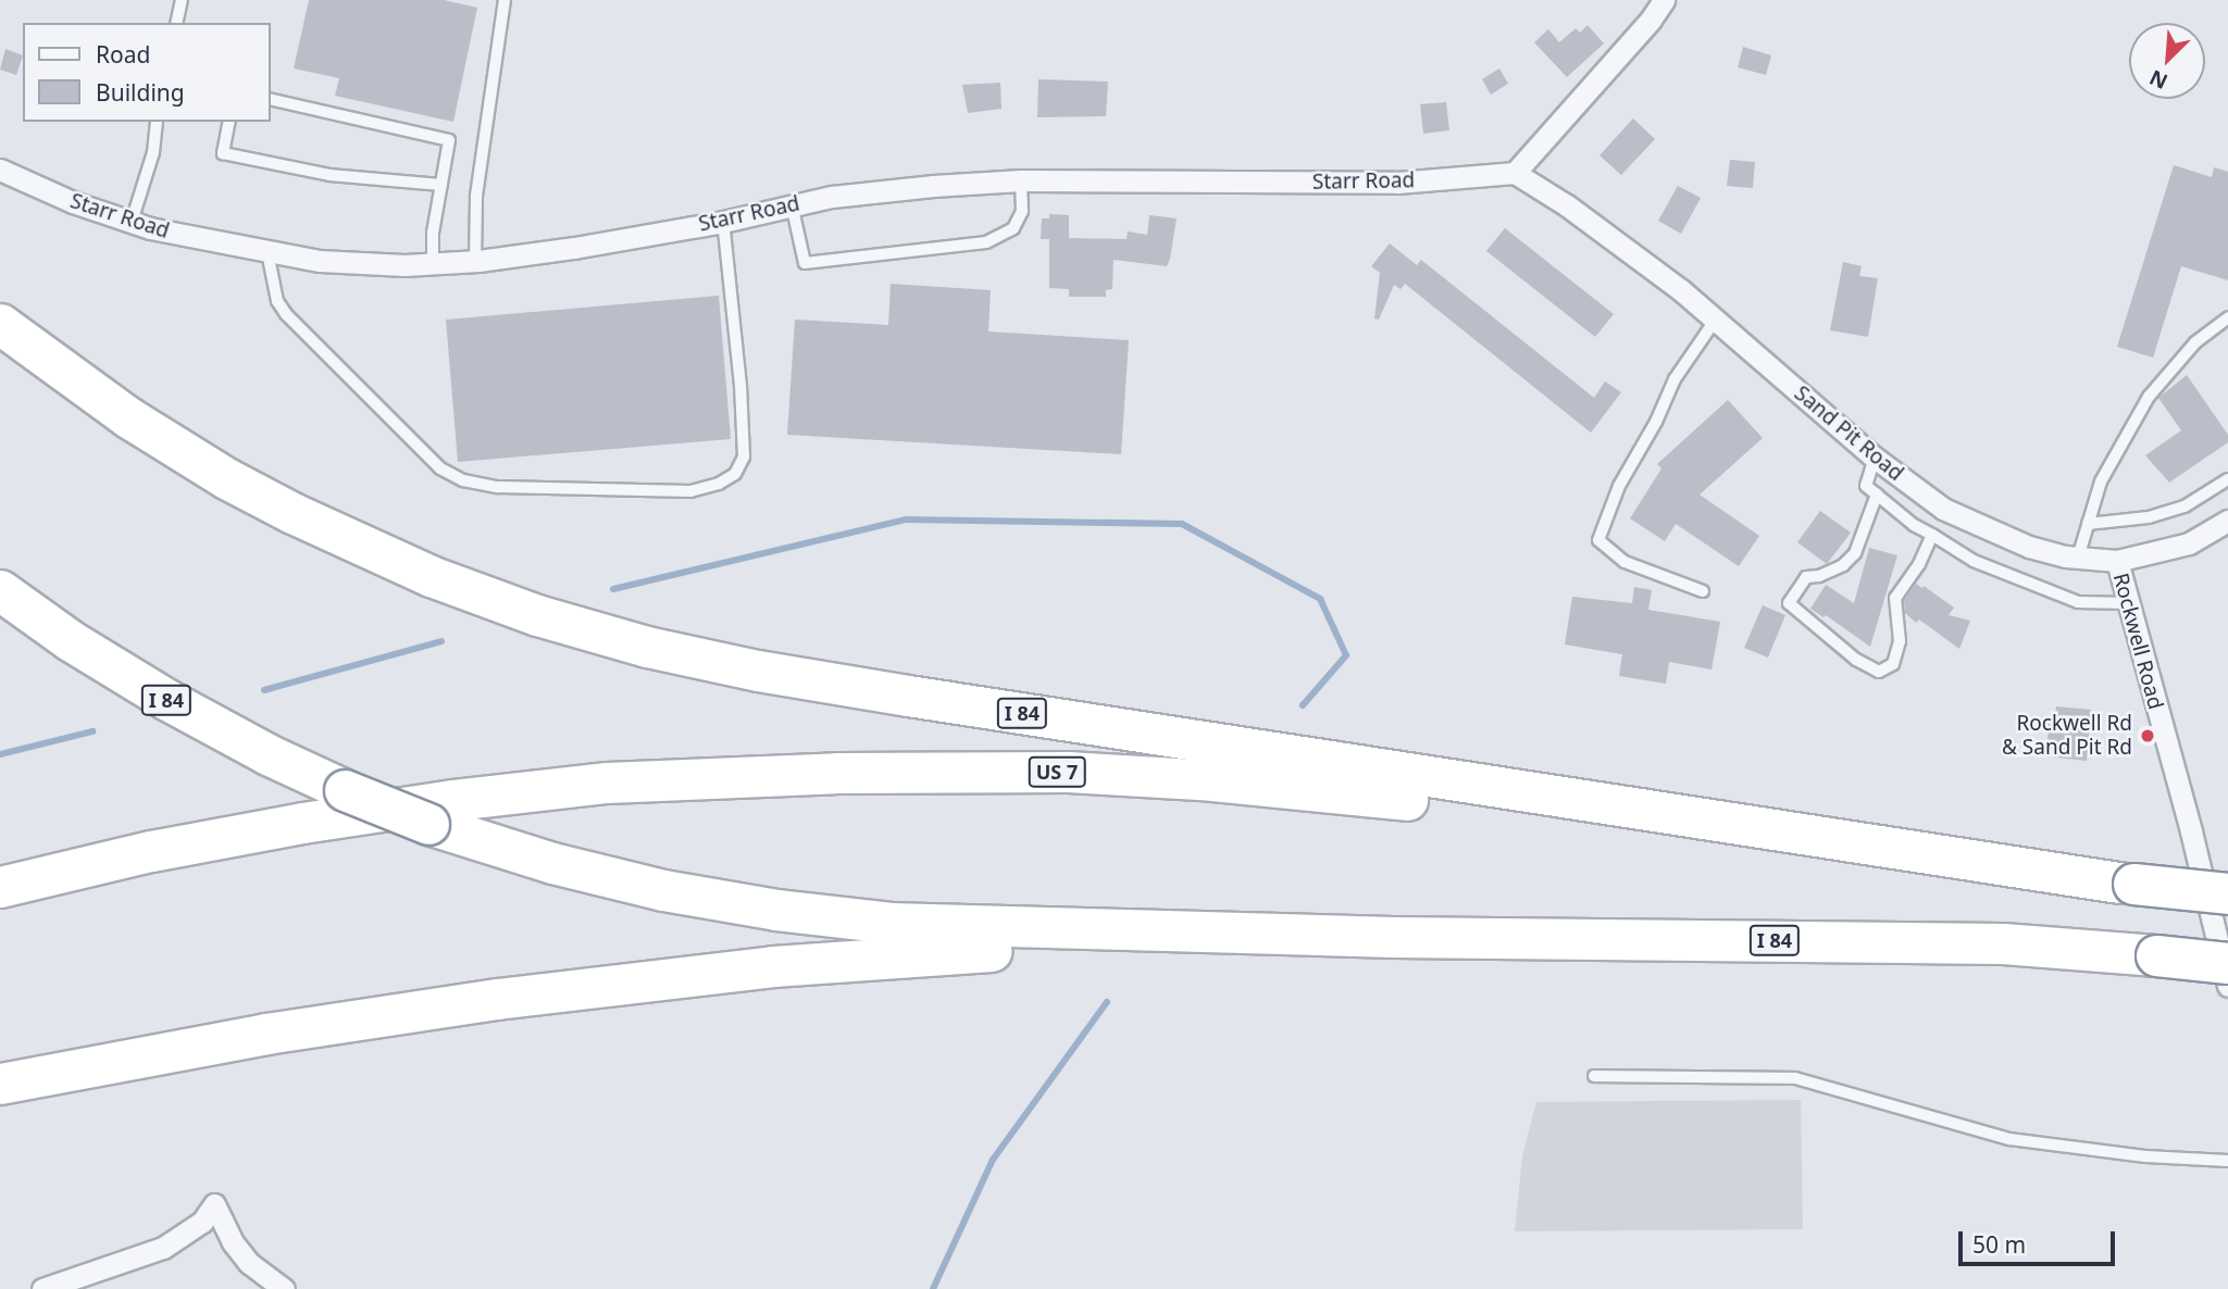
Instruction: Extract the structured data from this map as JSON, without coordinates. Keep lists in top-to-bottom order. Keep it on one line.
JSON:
{"streets":{"highway":["I 84","US 7"],"street":["Starr Road","Sand Pit Road","Rockwell Road"]},"crossings":[["Starr Road","Sand Pit Road"],["Sand Pit Road","Rockwell Road"],["I 84","US 7"]],"places":["Rockwell Rd & Sand Pit Rd"],"legend":["Road","Building"],"scale_bar":"50 m","north":"bottom left"}
